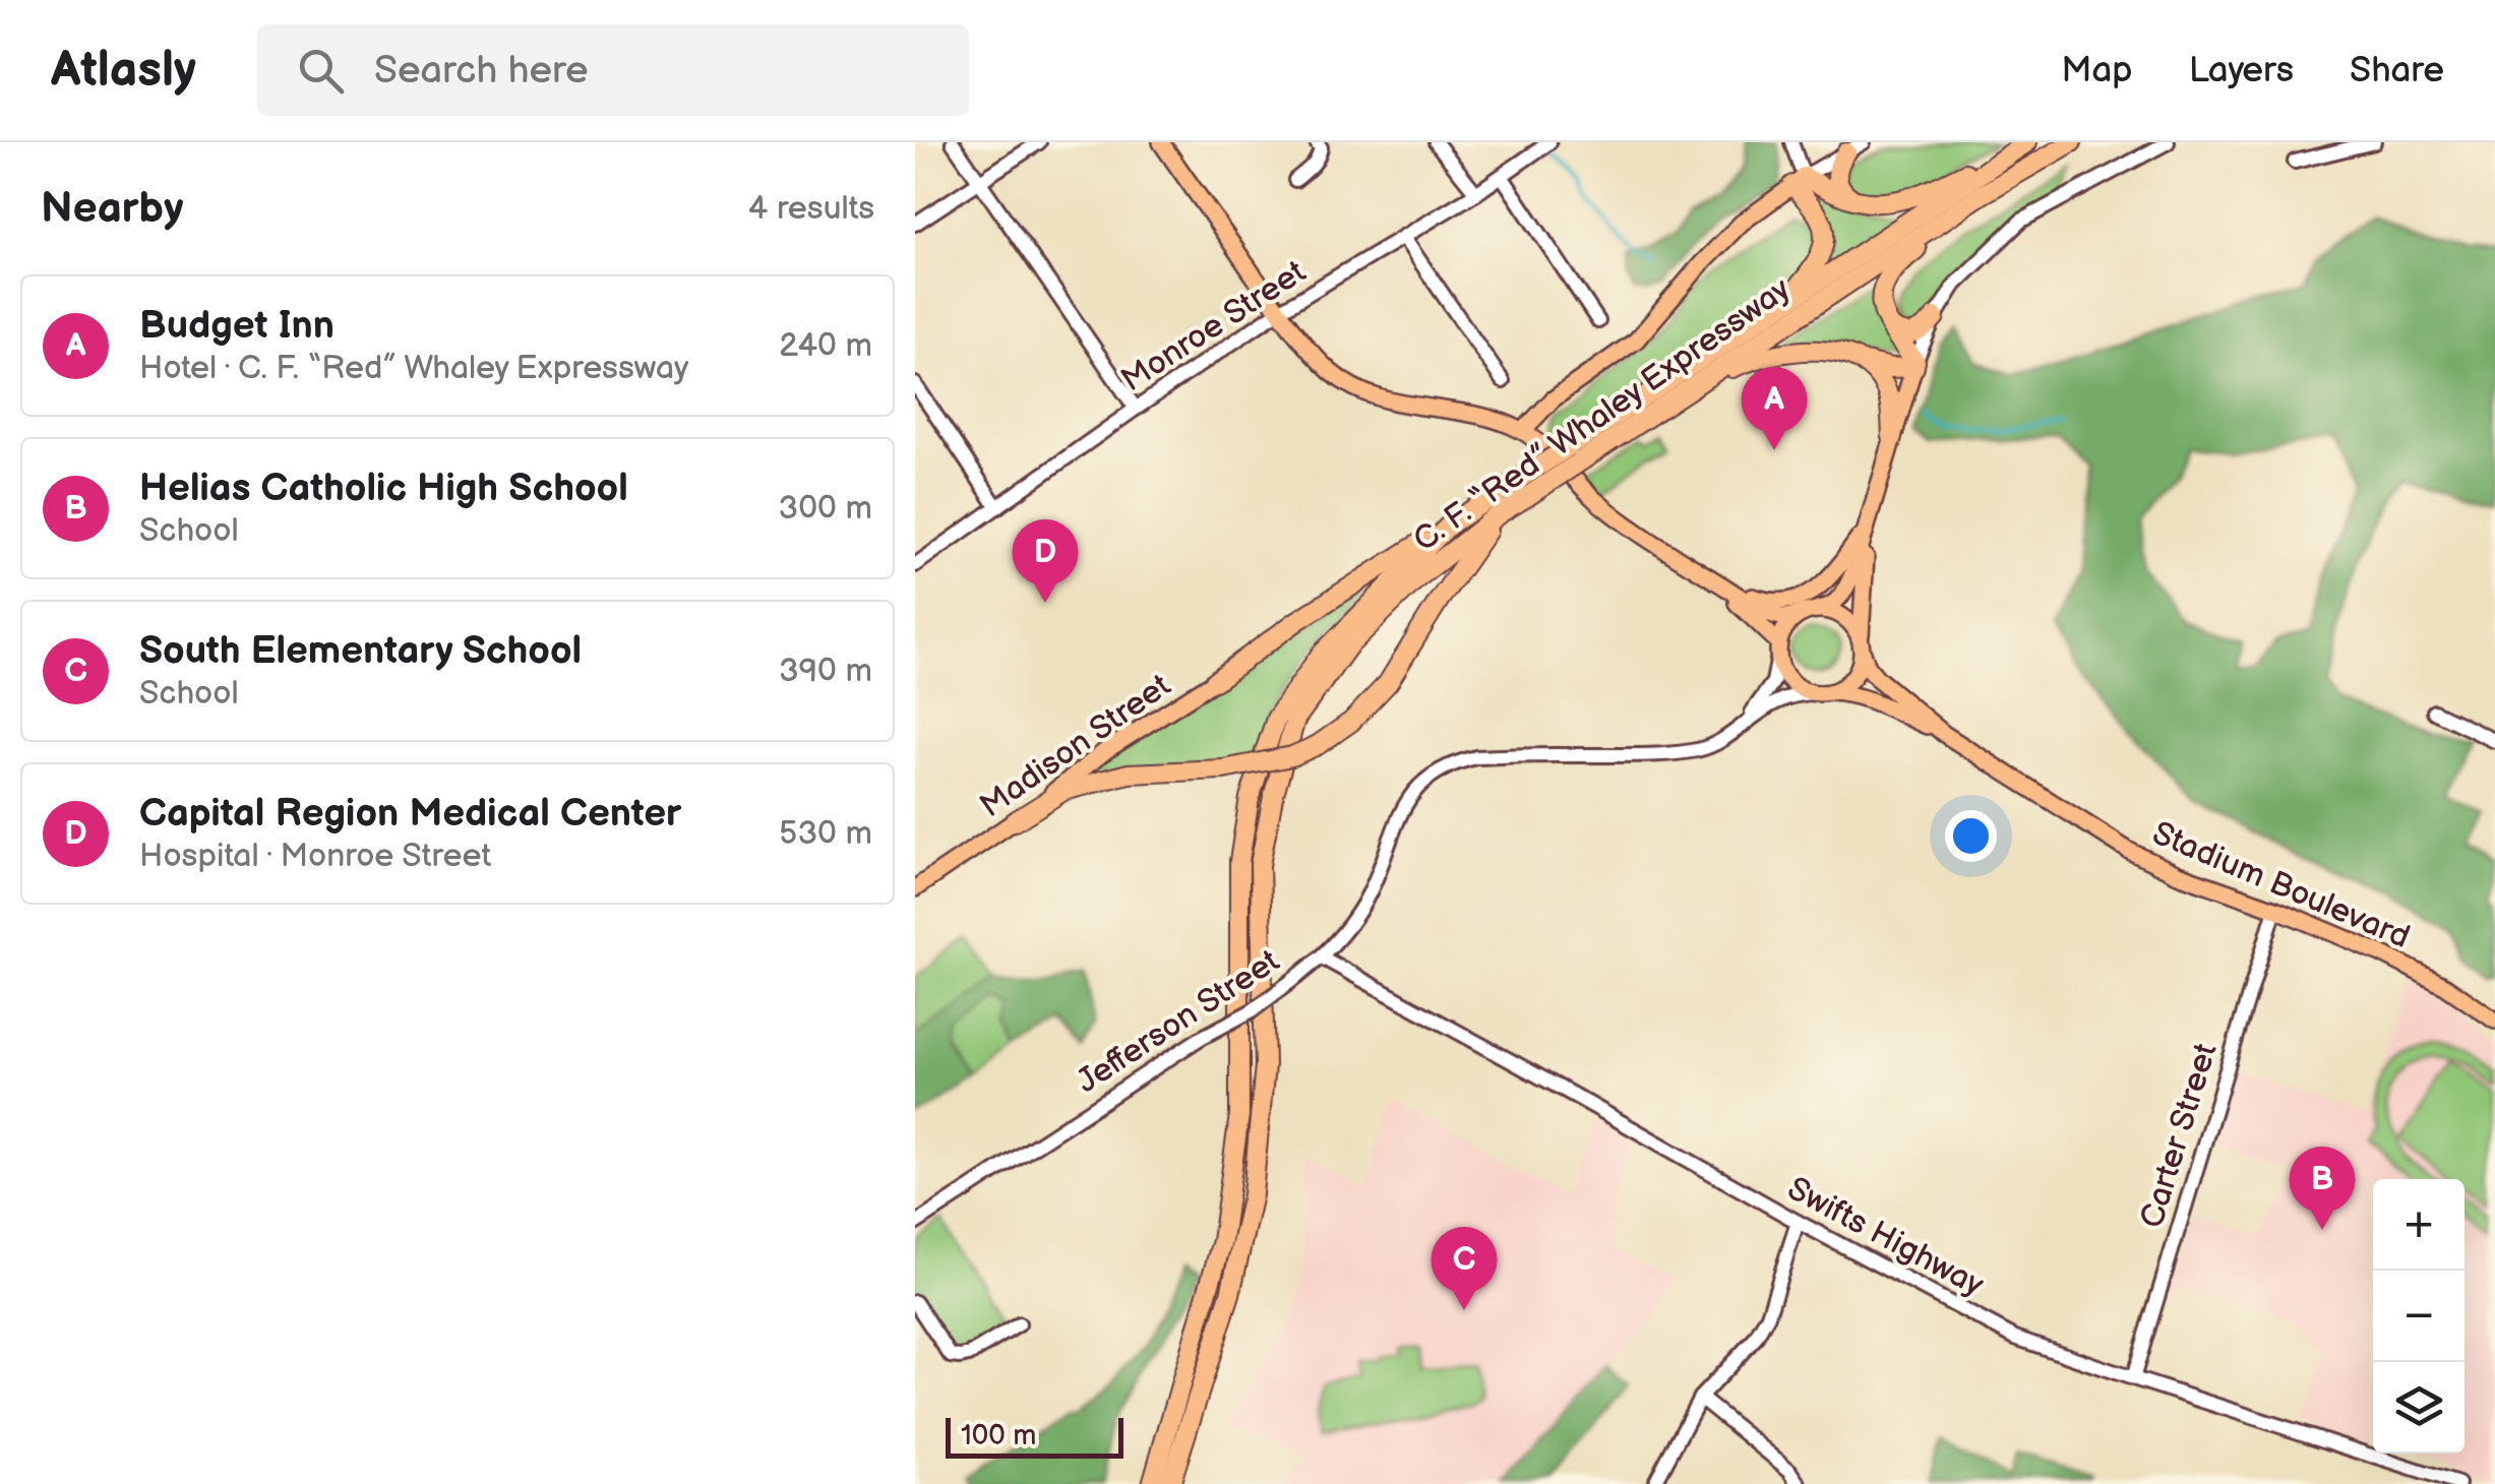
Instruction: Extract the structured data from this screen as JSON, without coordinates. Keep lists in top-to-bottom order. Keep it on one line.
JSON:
{"streets":{"highway":["C. F. “Red” Whaley Expressway"],"main road":["Madison Street","Stadium Boulevard"],"street":["Monroe Street","Jefferson Street","Carter Street","Swifts Highway"]},"crossings":[["Stadium Boulevard","Carter Street"],["Jefferson Street","Swifts Highway"],["Carter Street","Swifts Highway"]],"scale_bar":"100 m","page":{"header":"Atlasly","search":"Search here","nav":["Map","Layers","Share"],"heading":["Nearby","4 results"],"list":[{"mark":"A","name":"Budget Inn","note":"Hotel · C. F. “Red” Whaley Expressway","value":"240 m"},{"mark":"B","name":"Helias Catholic High School","note":"School","value":"300 m"},{"mark":"C","name":"South Elementary School","note":"School","value":"390 m"},{"mark":"D","name":"Capital Region Medical Center","note":"Hospital · Monroe Street","value":"530 m"}],"pins":["A","D","B","C"],"map_buttons":["+","−"],"scale":"100 m"}}
